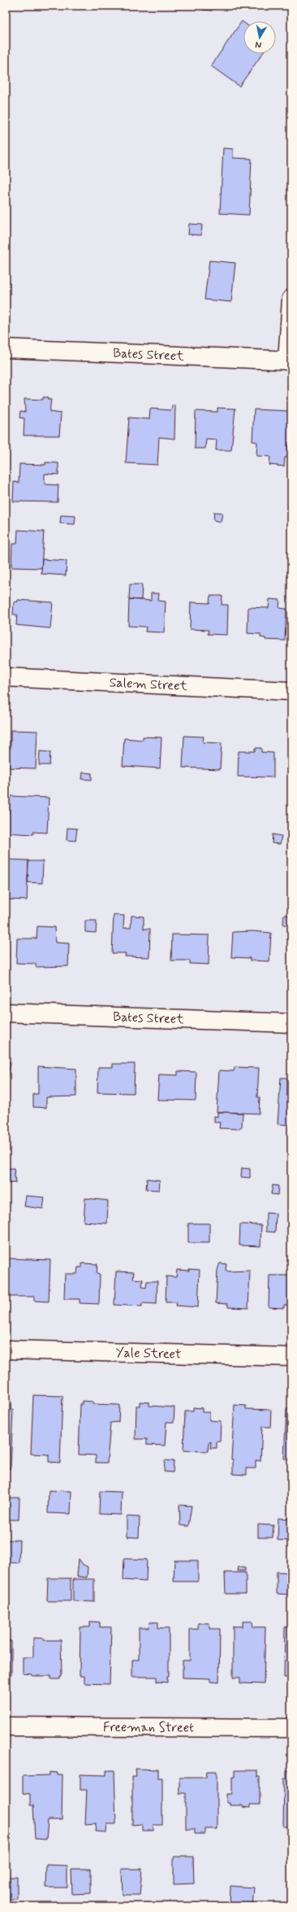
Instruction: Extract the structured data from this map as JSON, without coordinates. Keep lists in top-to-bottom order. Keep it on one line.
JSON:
{"streets":{"street":["Bates Street","Salem Street","Yale Street","Freeman Street"]},"north":"bottom"}
